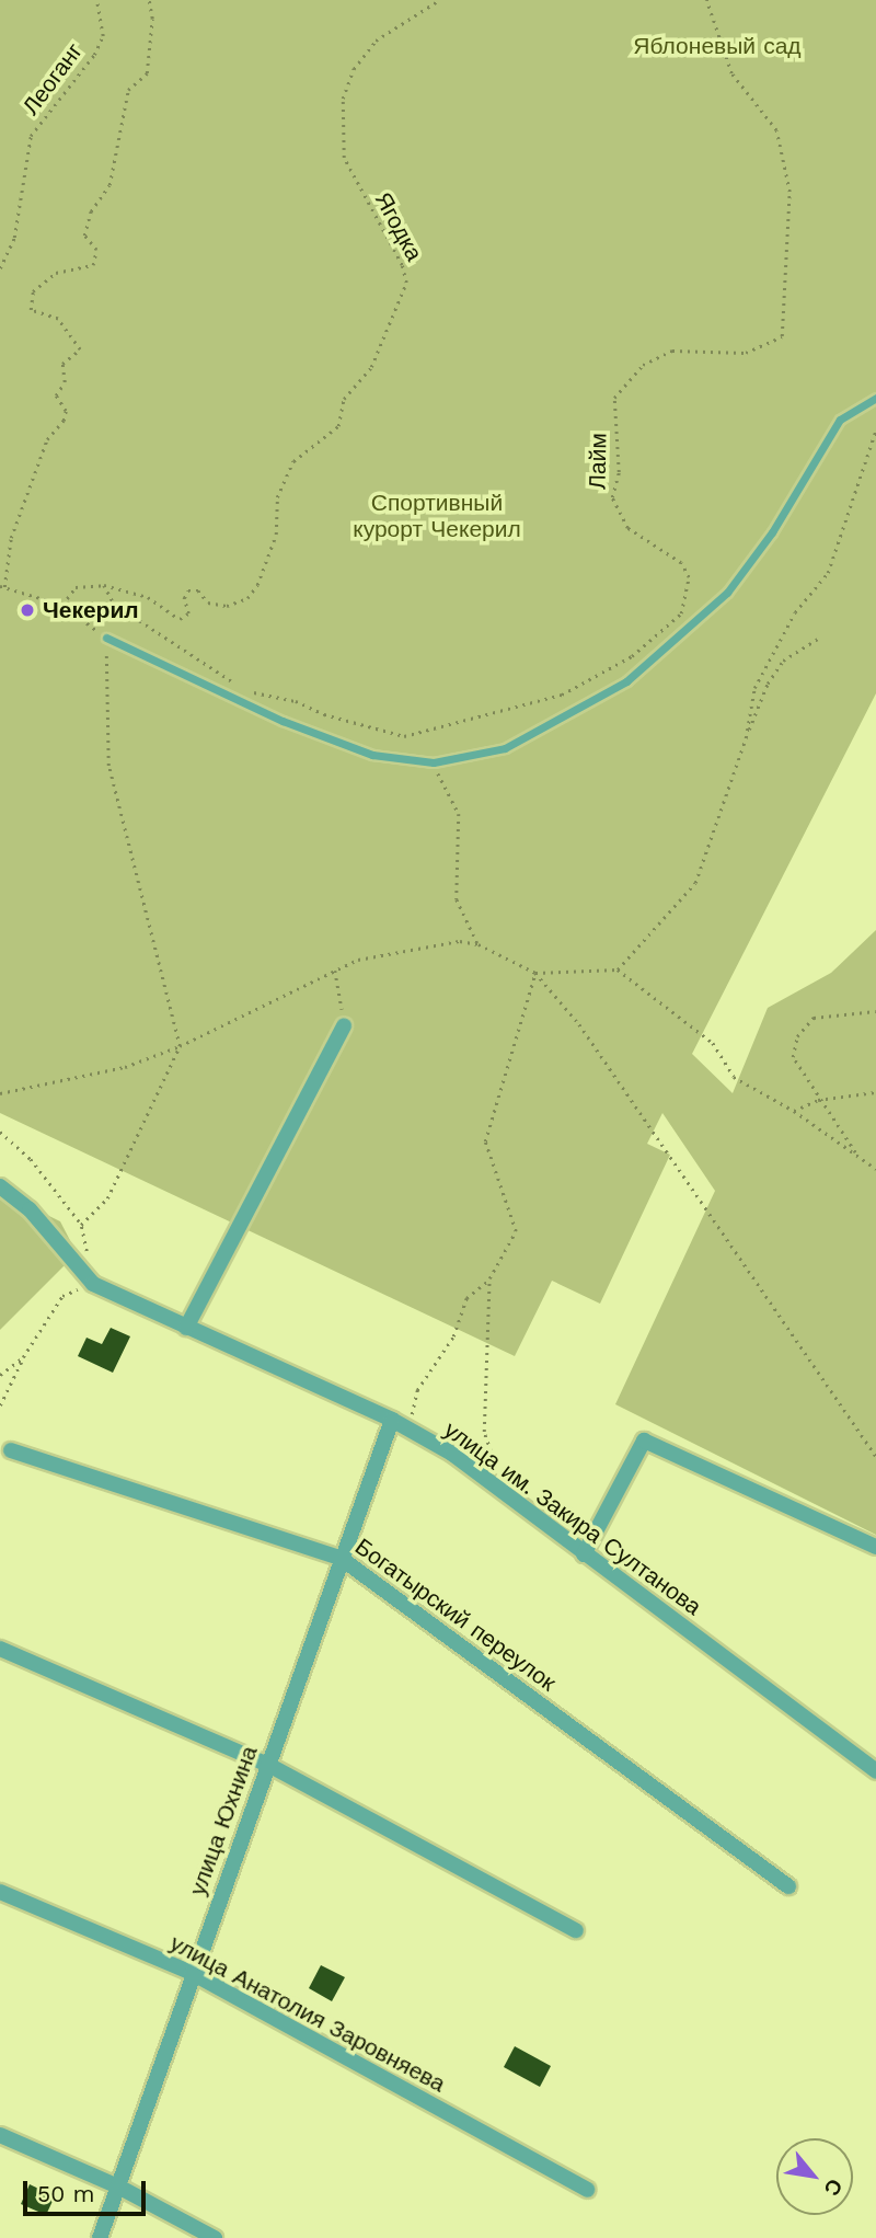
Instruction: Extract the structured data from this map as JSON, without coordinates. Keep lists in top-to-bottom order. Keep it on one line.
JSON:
{"streets":{"street":["улица им. Закира Султанова","Богатырский переулок","улица Юхнина","улица Анатолия Заровняева"],"path":["Леоганг","Ягодка","Лайм"]},"crossings":[["улица им. Закира Султанова","улица Юхнина"],["Богатырский переулок","улица Юхнина"],["улица Юхнина","улица Анатолия Заровняева"]],"parks":["Яблоневый сад","Спортивный курорт Чекерил"],"places":["Чекерил"],"scale_bar":"50 m","north":"bottom right"}
